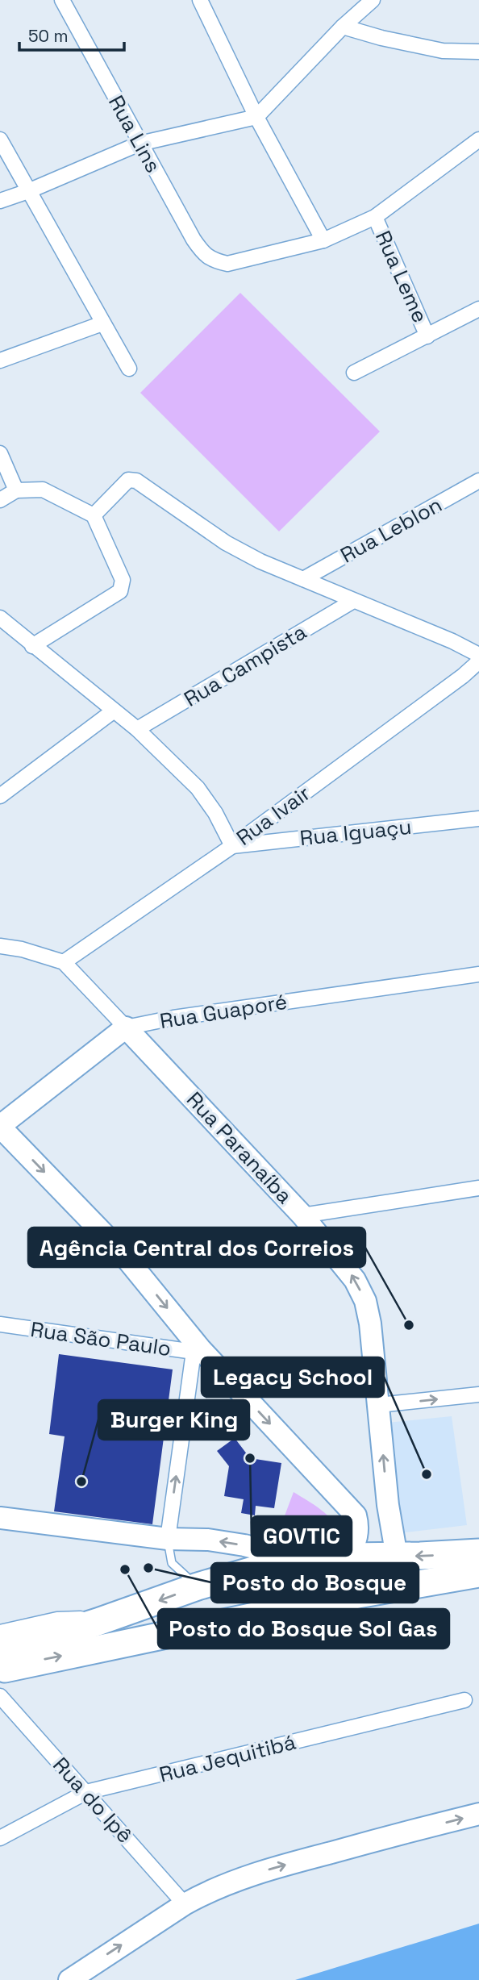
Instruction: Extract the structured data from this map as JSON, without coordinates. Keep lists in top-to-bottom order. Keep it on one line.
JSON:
{"streets":{"street":["Rua Lins","Rua Leme","Rua Leblon","Rua Campista","Rua Ivair","Rua Iguaçu","Rua Guaporé","Rua Paranaíba","Rua São Paulo","Rua Jequitibá","Rua do Ipê"]},"crossings":[["Rua Ivair","Rua Iguaçu"],["Rua Ivair","Rua Paranaíba"],["Rua Guaporé","Rua Paranaíba"],["Rua Jequitibá","Rua do Ipê"]],"places":["Agência Central dos Correios","GOVTIC","Legacy School","Burger King","Posto do Bosque","Posto do Bosque Sol Gas"],"scale_bar":"50 m"}
